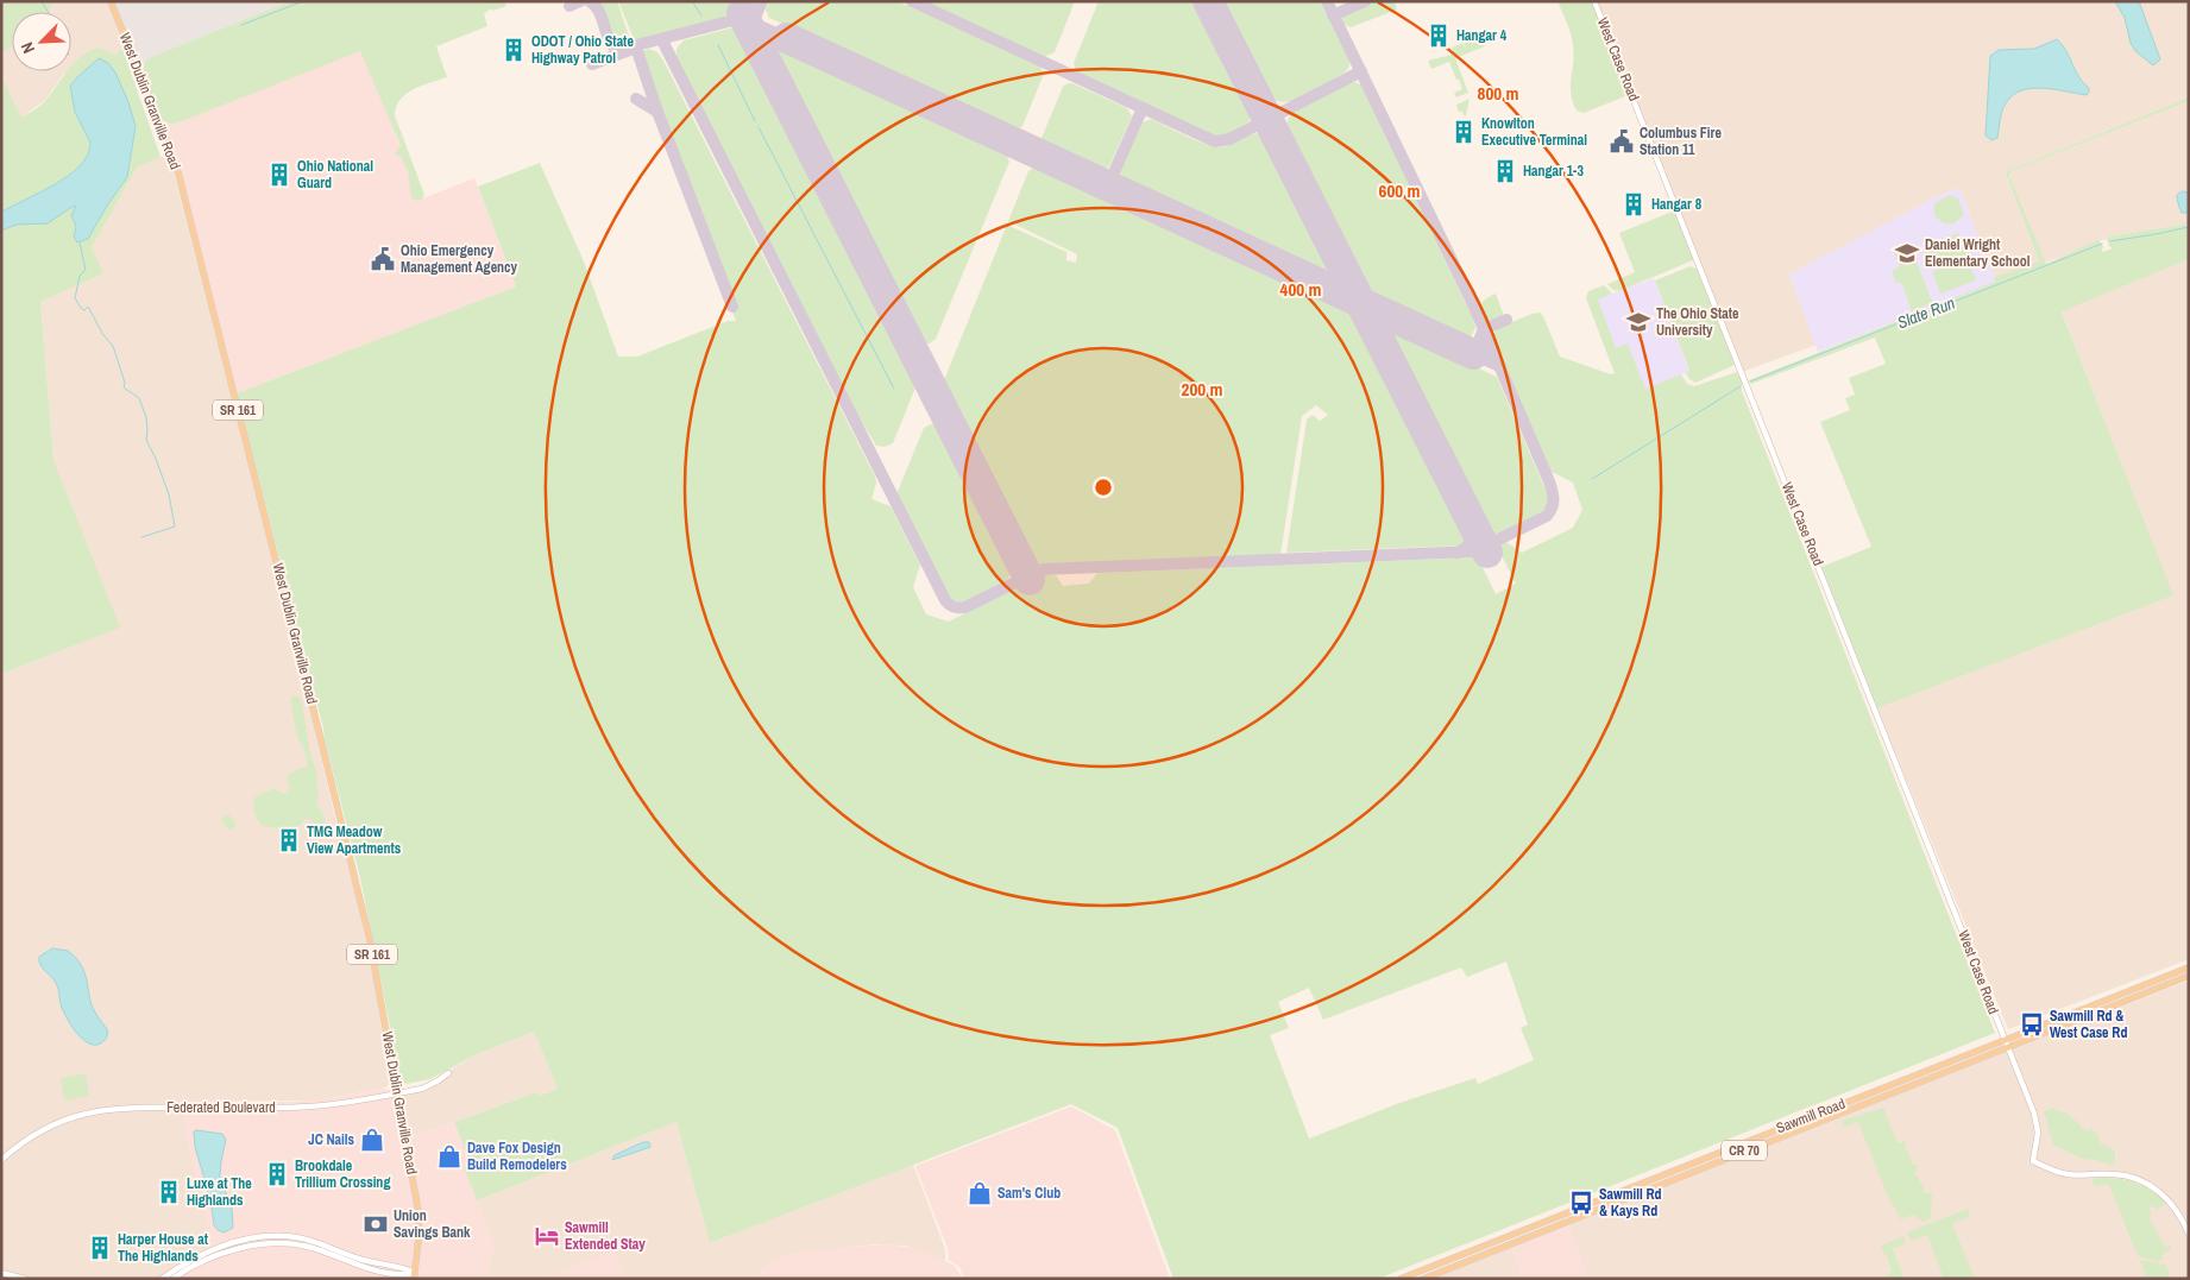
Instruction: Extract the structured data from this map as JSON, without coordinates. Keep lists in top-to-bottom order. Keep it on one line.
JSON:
{"streets":{"main road":["West Case Road","West Dublin Granville Road","SR 161","Federated Boulevard","Sawmill Road","CR 70"]},"crossings":[["West Case Road","Sawmill Road"],["West Dublin Granville Road","Federated Boulevard"]],"water":["Slate Run"],"places":{"building":["Hangar 4","ODOT / Ohio State Highway Patrol","Knowlton Executive Terminal","Hangar 1-3","Ohio National Guard","Hangar 8","TMG Meadow View Apartments","Brookdale Trillium Crossing","Luxe at The Highlands","Harper House at The Highlands"],"public building":["Columbus Fire Station 11","Ohio Emergency Management Agency"],"school or university":["Daniel Wright Elementary School","The Ohio State University"],"bus stop":["Sawmill Rd & West Case Rd","Sawmill Rd & Kays Rd"],"shop":["JC Nails","Dave Fox Design Build Remodelers","Sam's Club"],"bank":["Union Savings Bank"],"hotel":["Sawmill Extended Stay"]},"north":"bottom left","rings":["800 m","600 m","400 m","200 m"]}
